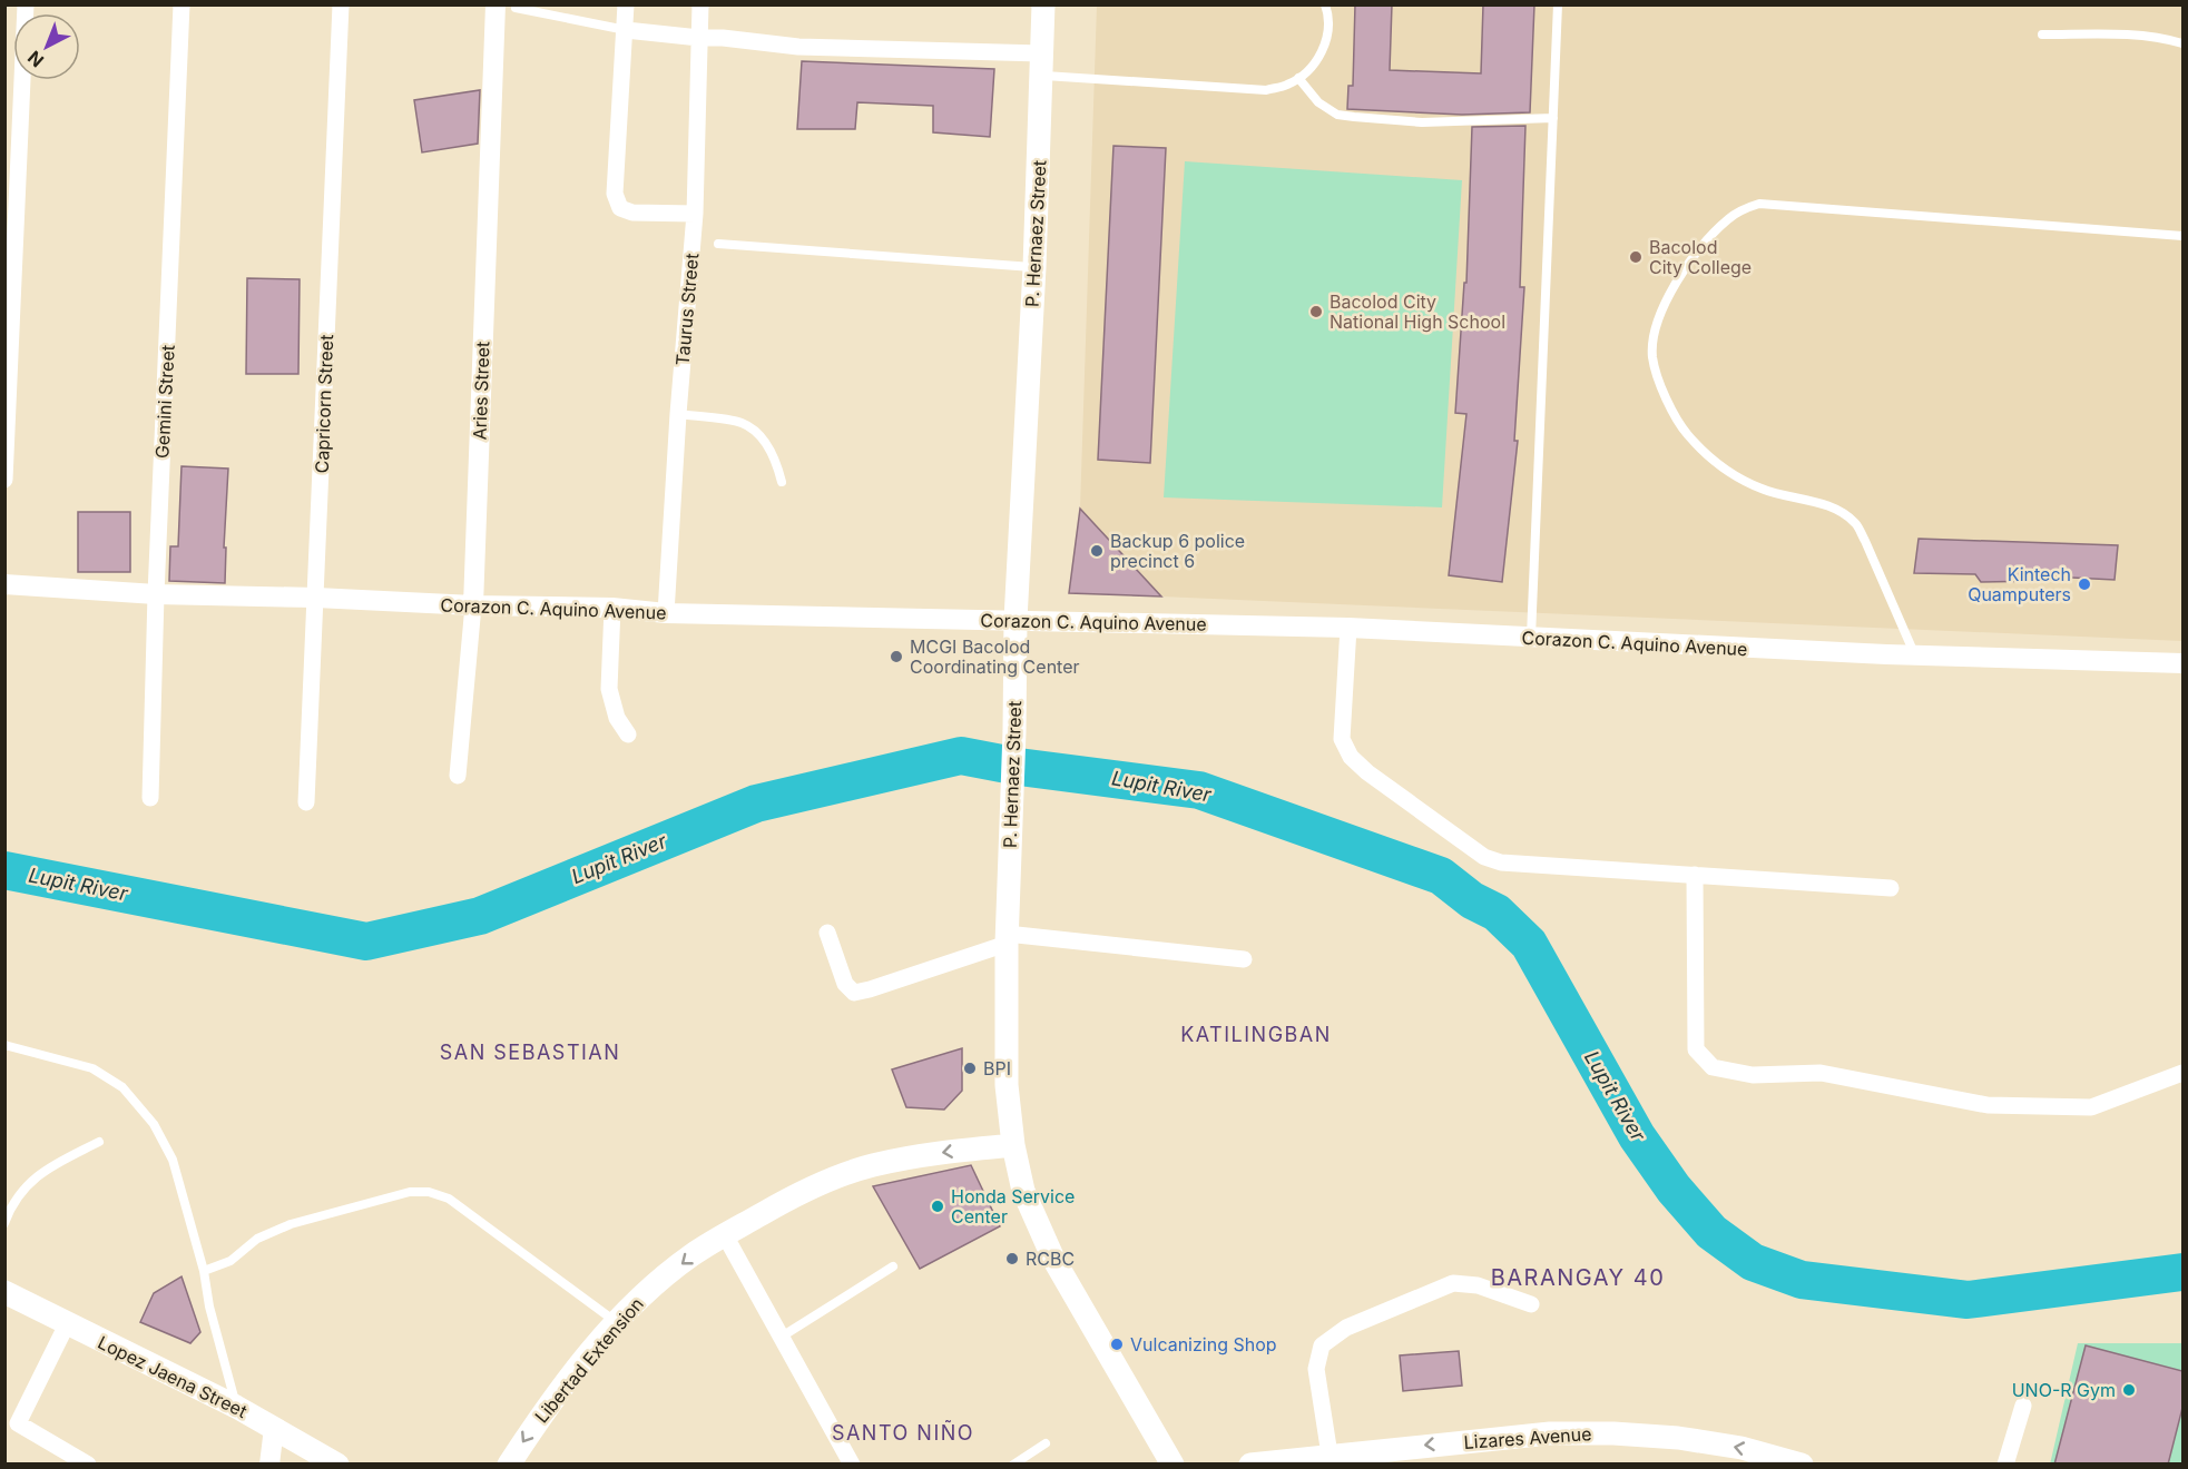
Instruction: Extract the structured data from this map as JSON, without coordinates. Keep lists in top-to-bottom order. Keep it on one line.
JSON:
{"streets":{"main road":["P. Hernaez Street","Libertad Extension","Lopez Jaena Street","Lizares Avenue"],"street":["Taurus Street","Aries Street","Gemini Street","Capricorn Street","Corazon C. Aquino Avenue"]},"crossings":[["P. Hernaez Street","Corazon C. Aquino Avenue"],["P. Hernaez Street","Libertad Extension"],["Taurus Street","Corazon C. Aquino Avenue"],["Aries Street","Corazon C. Aquino Avenue"],["Gemini Street","Corazon C. Aquino Avenue"],["Capricorn Street","Corazon C. Aquino Avenue"]],"one_way":["Libertad Extension","Lizares Avenue"],"districts":["KATILINGBAN","SAN SEBASTIAN","BARANGAY 40","SANTO NIÑO"],"water":["Lupit River"],"places":["Bacolod City College","Bacolod City National High School","Backup 6 police precinct 6","Kintech Quamputers","MCGI Bacolod Coordinating Center","BPI","Honda Service Center","RCBC","Vulcanizing Shop","UNO-R Gym"],"north":"bottom left"}
